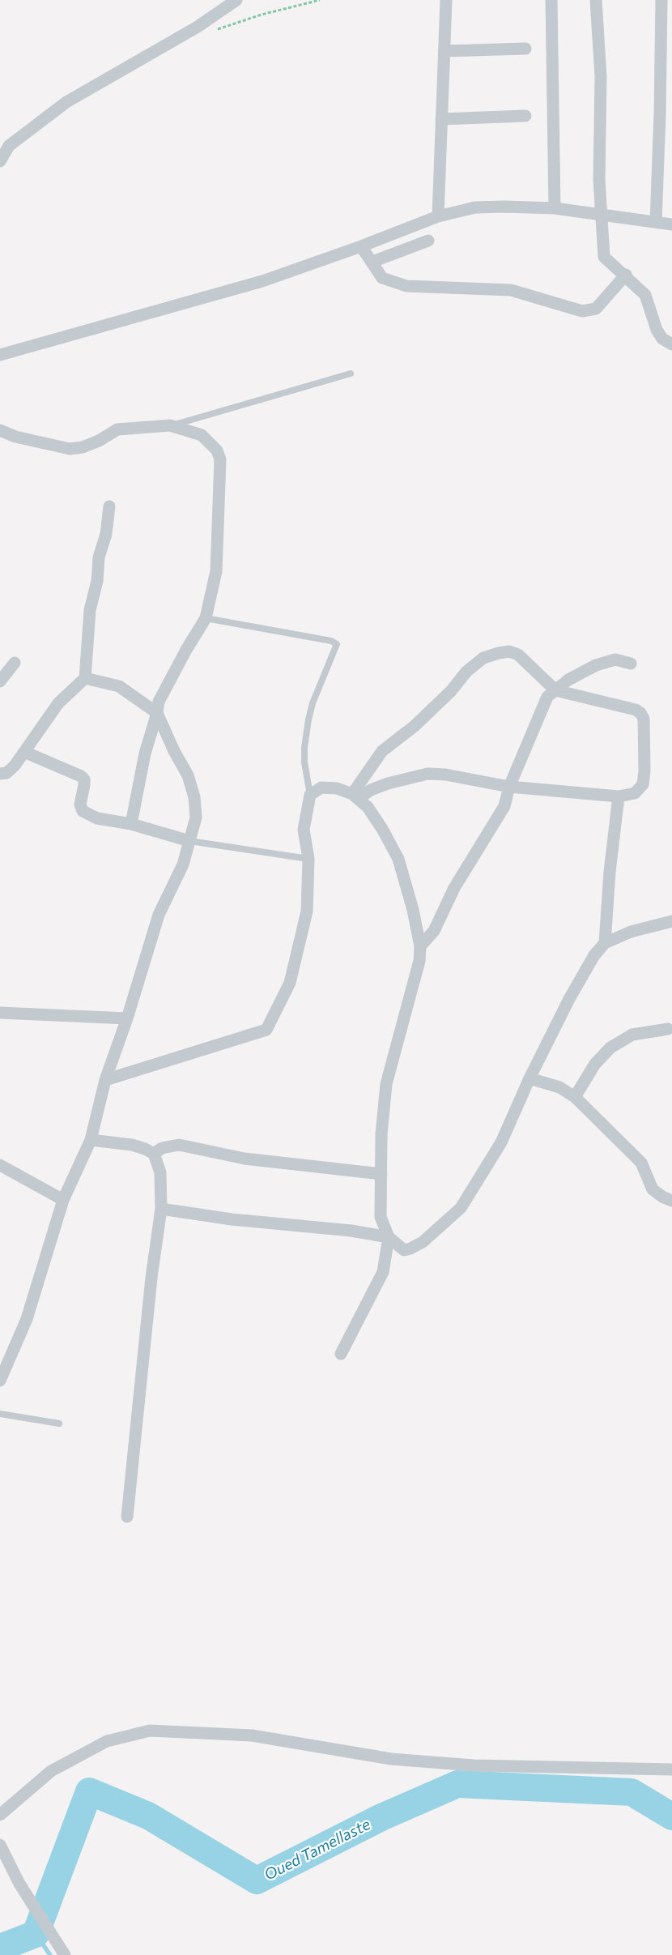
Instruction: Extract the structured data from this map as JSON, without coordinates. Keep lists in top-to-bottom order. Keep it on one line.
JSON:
{"water":["Oued Tamellaste"]}
